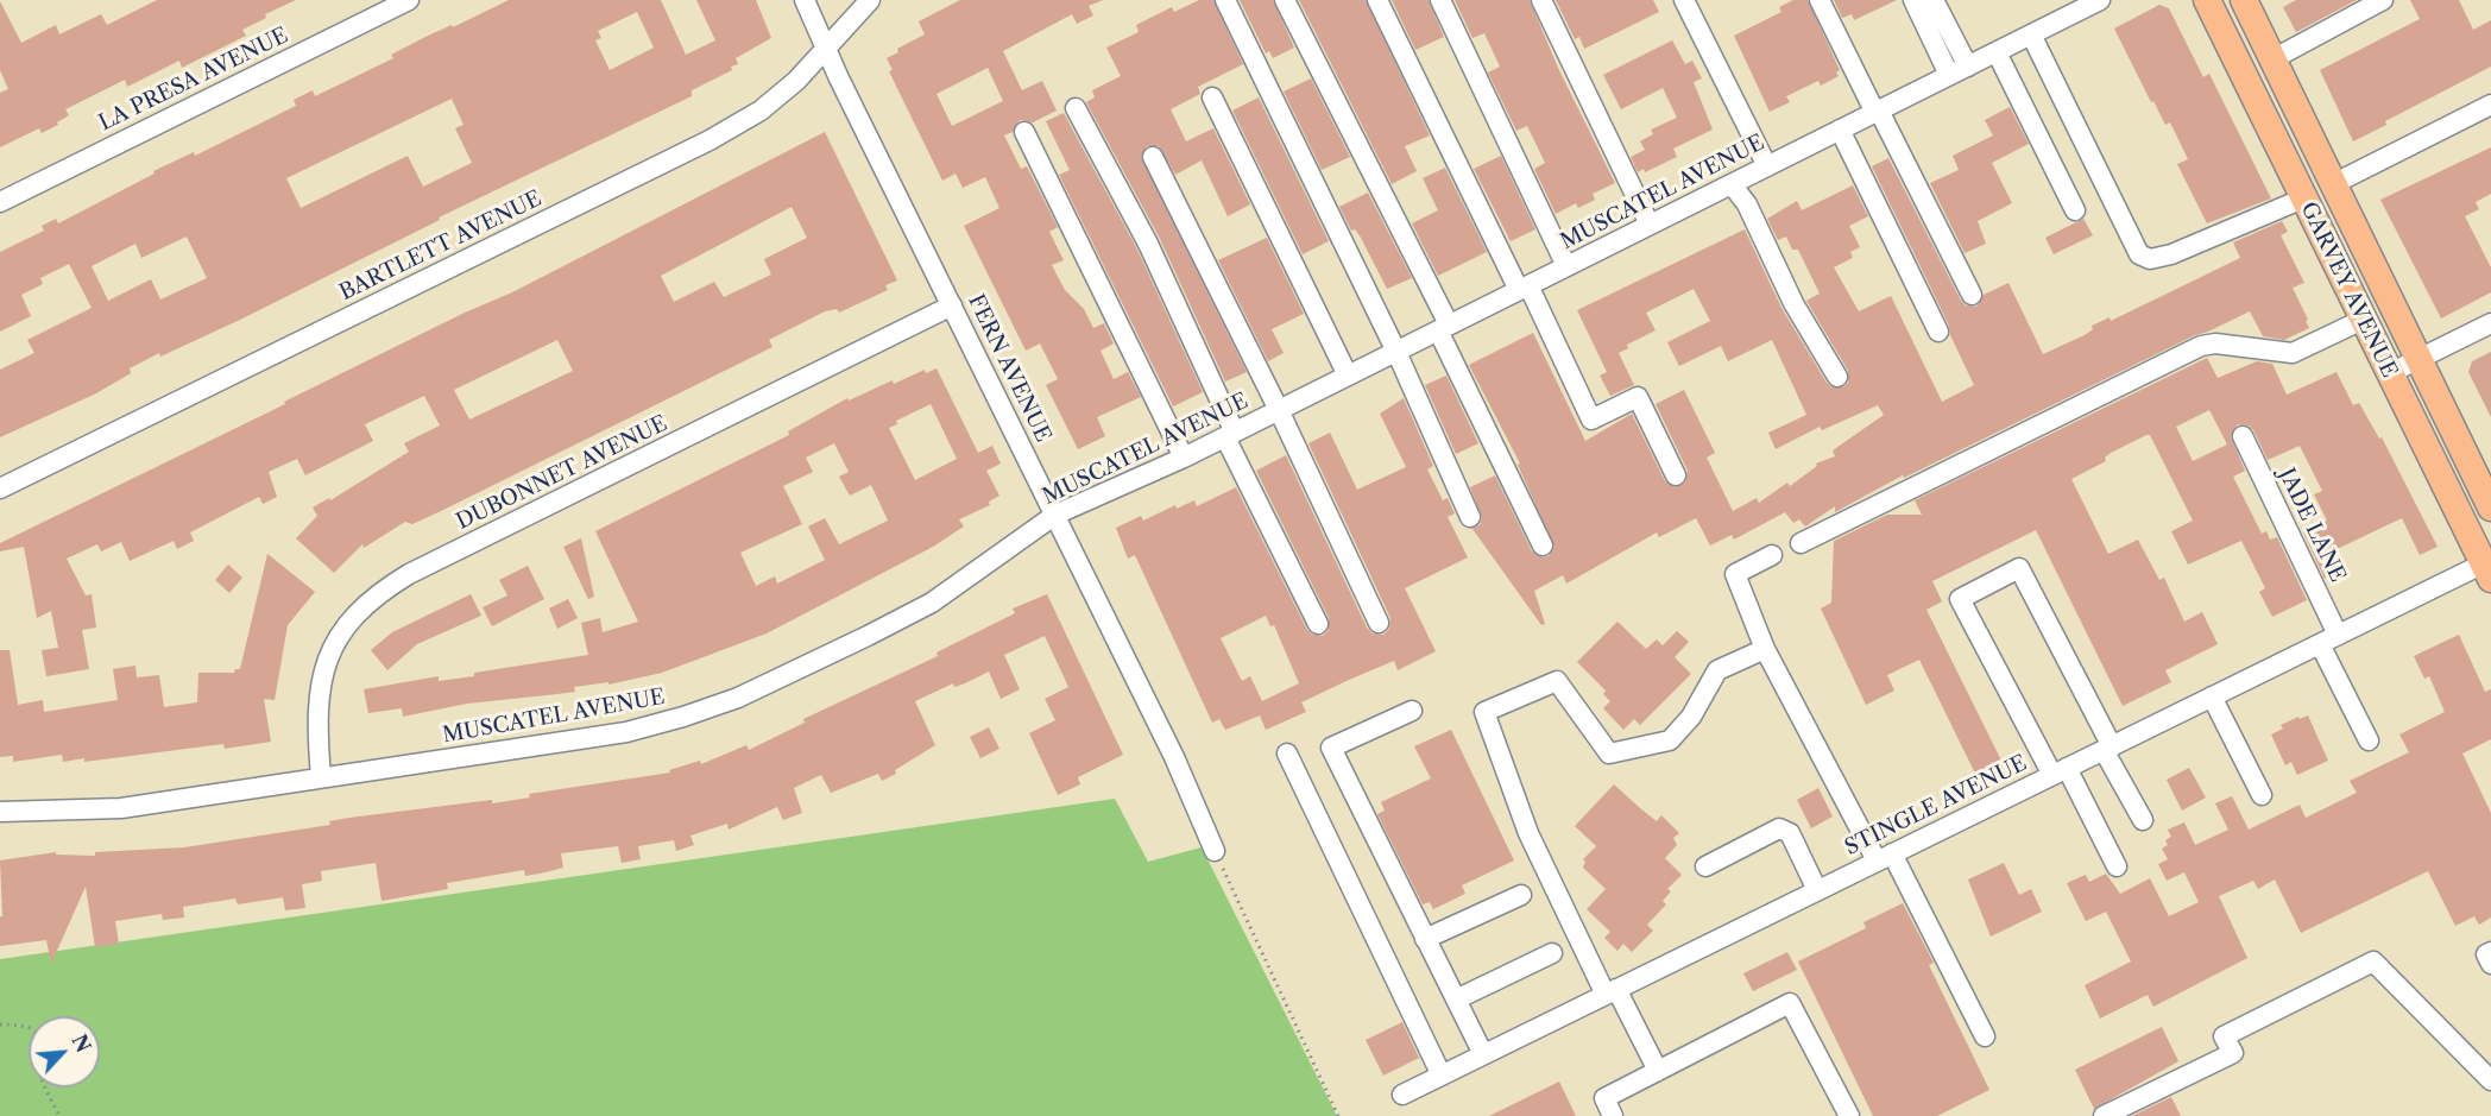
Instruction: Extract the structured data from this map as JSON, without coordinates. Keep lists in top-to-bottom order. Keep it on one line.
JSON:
{"streets":{"main road":["GARVEY AVENUE"],"street":["LA PRESA AVENUE","MUSCATEL AVENUE","BARTLETT AVENUE","FERN AVENUE","DUBONNET AVENUE","JADE LANE","STINGLE AVENUE"]},"crossings":[["MUSCATEL AVENUE","FERN AVENUE"],["MUSCATEL AVENUE","DUBONNET AVENUE"],["BARTLETT AVENUE","FERN AVENUE"],["GARVEY AVENUE","STINGLE AVENUE"],["FERN AVENUE","DUBONNET AVENUE"],["JADE LANE","STINGLE AVENUE"]],"north":"top right"}
